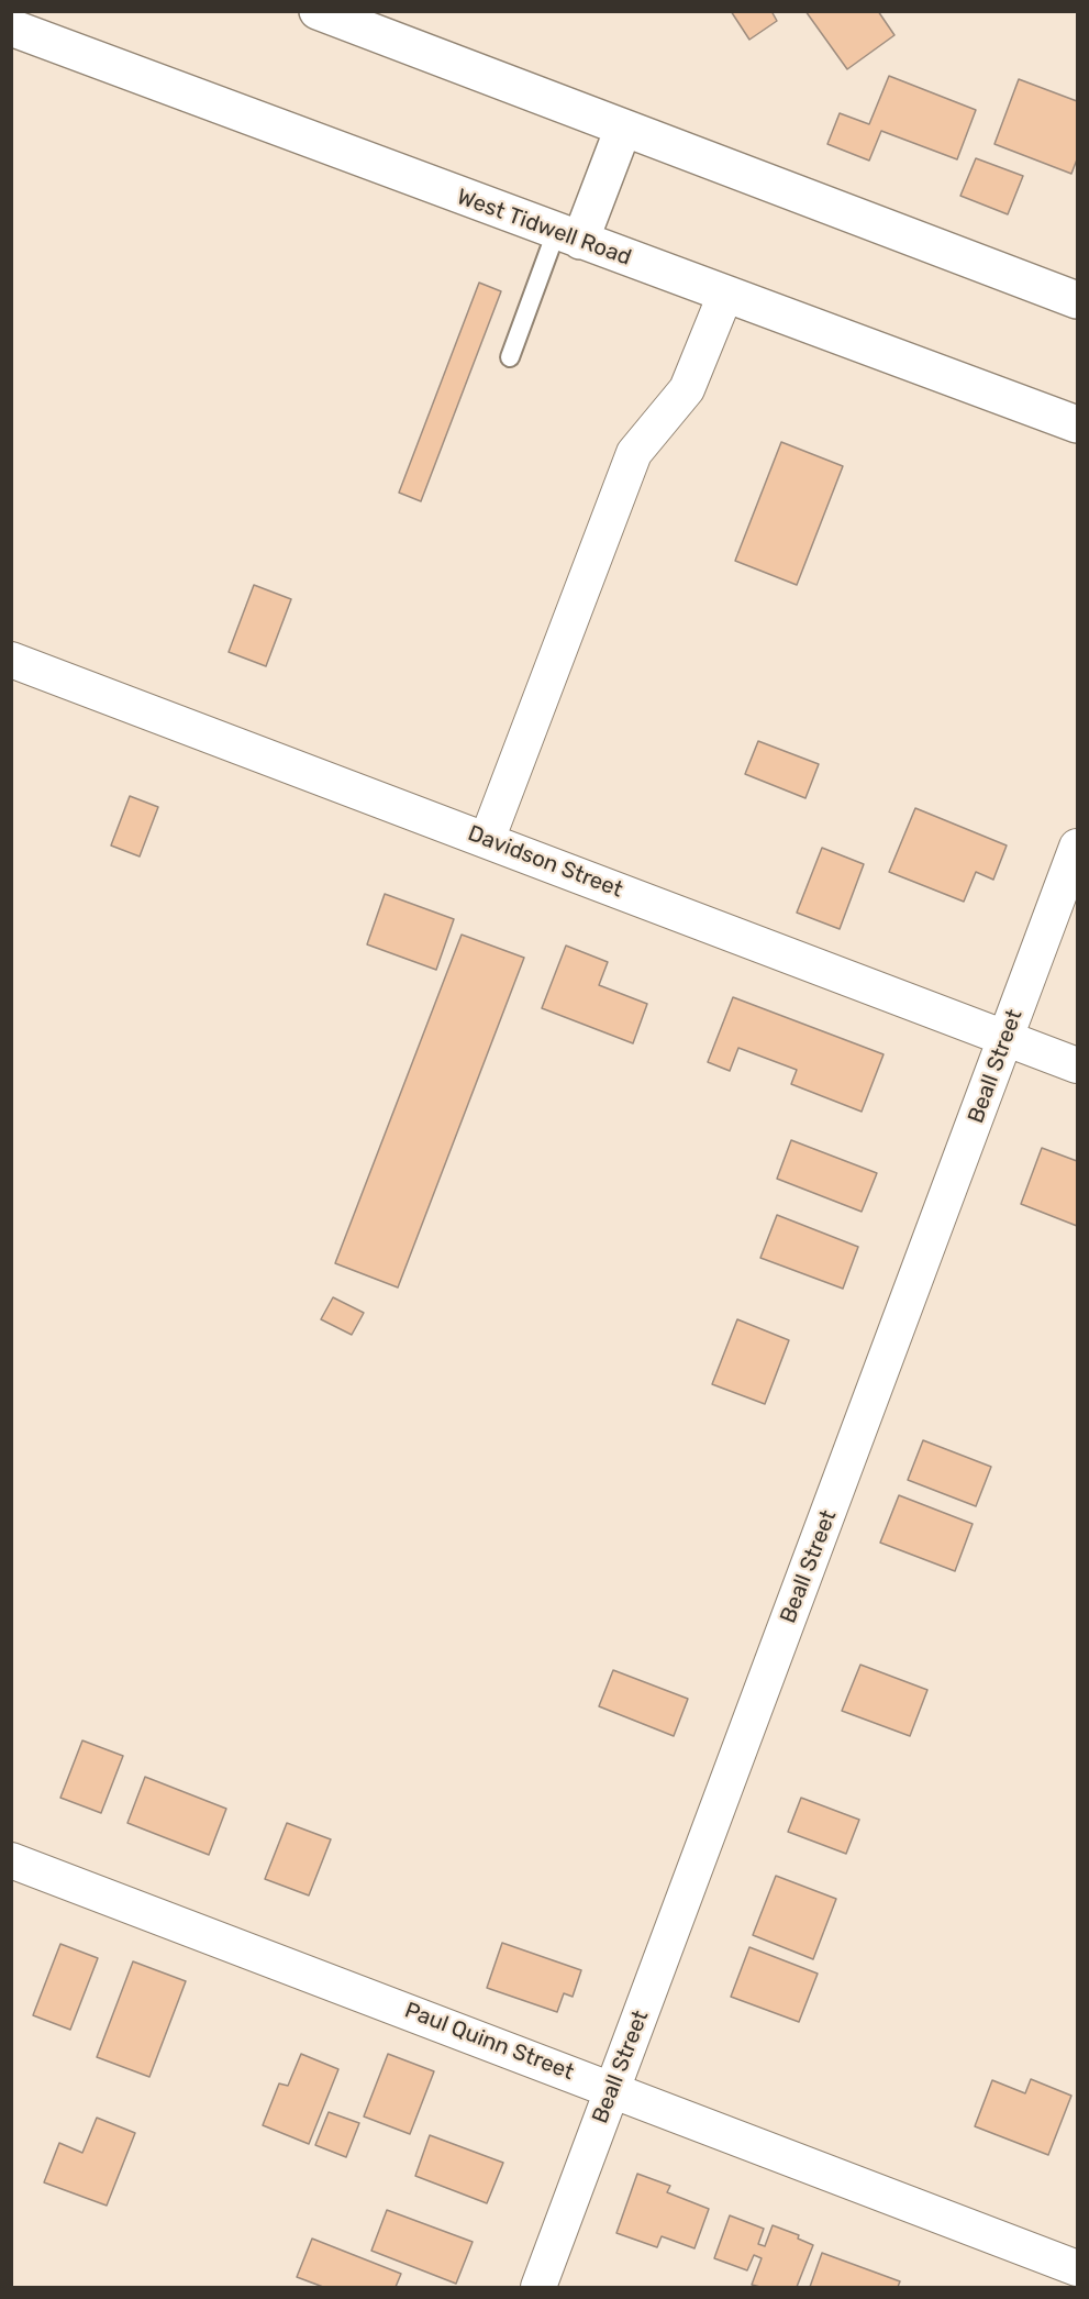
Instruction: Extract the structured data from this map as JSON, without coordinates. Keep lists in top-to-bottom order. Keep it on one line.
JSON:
{"streets":{"main road":["West Tidwell Road"],"street":["Davidson Street","Beall Street","Paul Quinn Street"]},"crossings":[["Davidson Street","Beall Street"],["Beall Street","Paul Quinn Street"]]}
